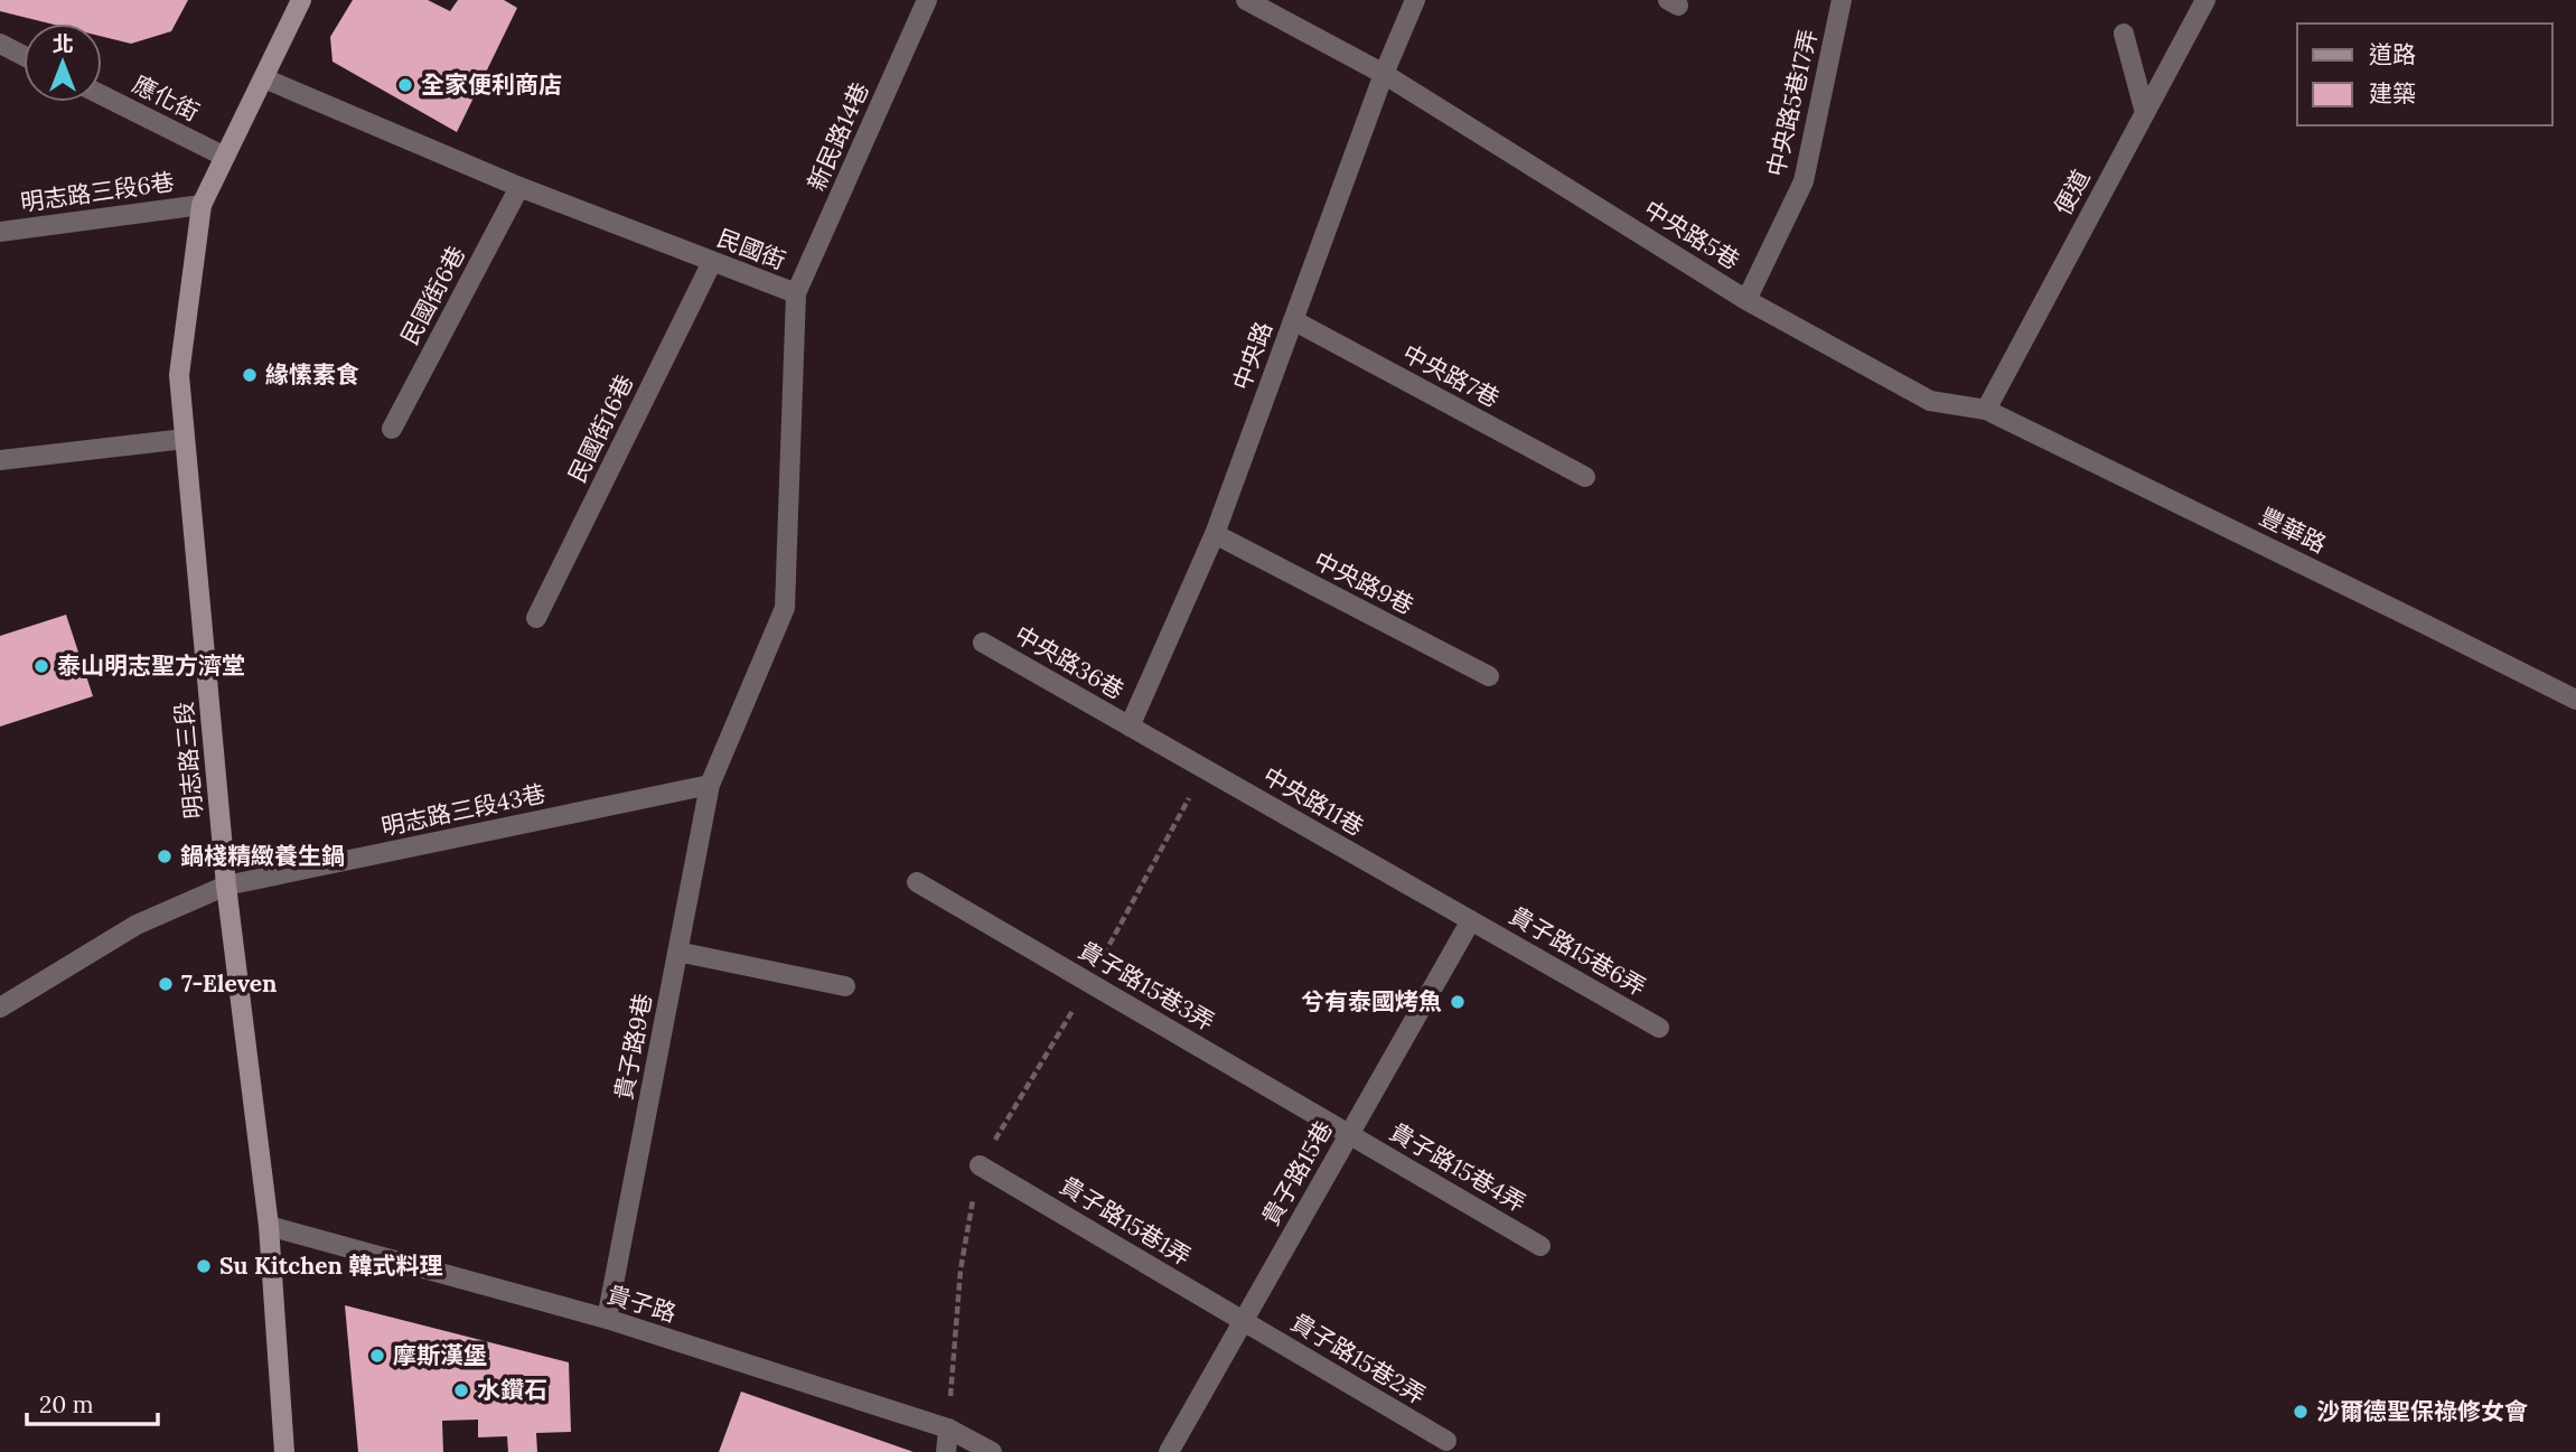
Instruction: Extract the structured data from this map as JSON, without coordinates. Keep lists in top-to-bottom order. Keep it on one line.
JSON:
{"streets":{"main road":["明志路三段"],"street":["應化街","中央路5巷17弄","新民路14巷","明志路三段6巷","便道","中央路5巷","民國街","民國街6巷","中央路","中央路7巷","民國街16巷","豐華路","中央路9巷","中央路36巷","中央路11巷","明志路三段43巷","貴子路15巷6弄","貴子路15巷3弄","貴子路9巷","貴子路15巷4弄","貴子路15巷","貴子路15巷1弄","貴子路","貴子路15巷2弄"]},"crossings":[["應化街","明志路三段"],["中央路5巷17弄","中央路5巷"],["新民路14巷","民國街"],["明志路三段6巷","明志路三段"],["便道","中央路5巷"],["便道","豐華路"],["中央路5巷","中央路"],["中央路5巷","豐華路"],["民國街","民國街6巷"],["民國街","民國街16巷"],["民國街","明志路三段"],["民國街","明志路三段43巷"],["民國街","貴子路9巷"],["中央路","中央路7巷"],["中央路","中央路9巷"],["中央路","中央路36巷"],["中央路","中央路11巷"],["中央路36巷","中央路11巷"],["明志路三段","明志路三段43巷"],["明志路三段","貴子路"],["中央路11巷","貴子路15巷6弄"],["中央路11巷","貴子路15巷"],["明志路三段43巷","貴子路9巷"],["貴子路15巷6弄","貴子路15巷"],["貴子路15巷3弄","貴子路15巷4弄"],["貴子路15巷3弄","貴子路15巷"],["貴子路9巷","貴子路"],["貴子路15巷4弄","貴子路15巷"],["貴子路15巷","貴子路15巷1弄"],["貴子路15巷","貴子路15巷2弄"],["貴子路15巷1弄","貴子路15巷2弄"]],"places":["全家便利商店","緣愫素食","泰山明志聖方濟堂","鍋棧精緻養生鍋","7-Eleven","兮有泰國烤魚","Su Kitchen 韓式料理","摩斯漢堡","水鑽石","沙爾德聖保祿修女會"],"legend":["道路","建築"],"scale_bar":"20 m","north":"top"}
